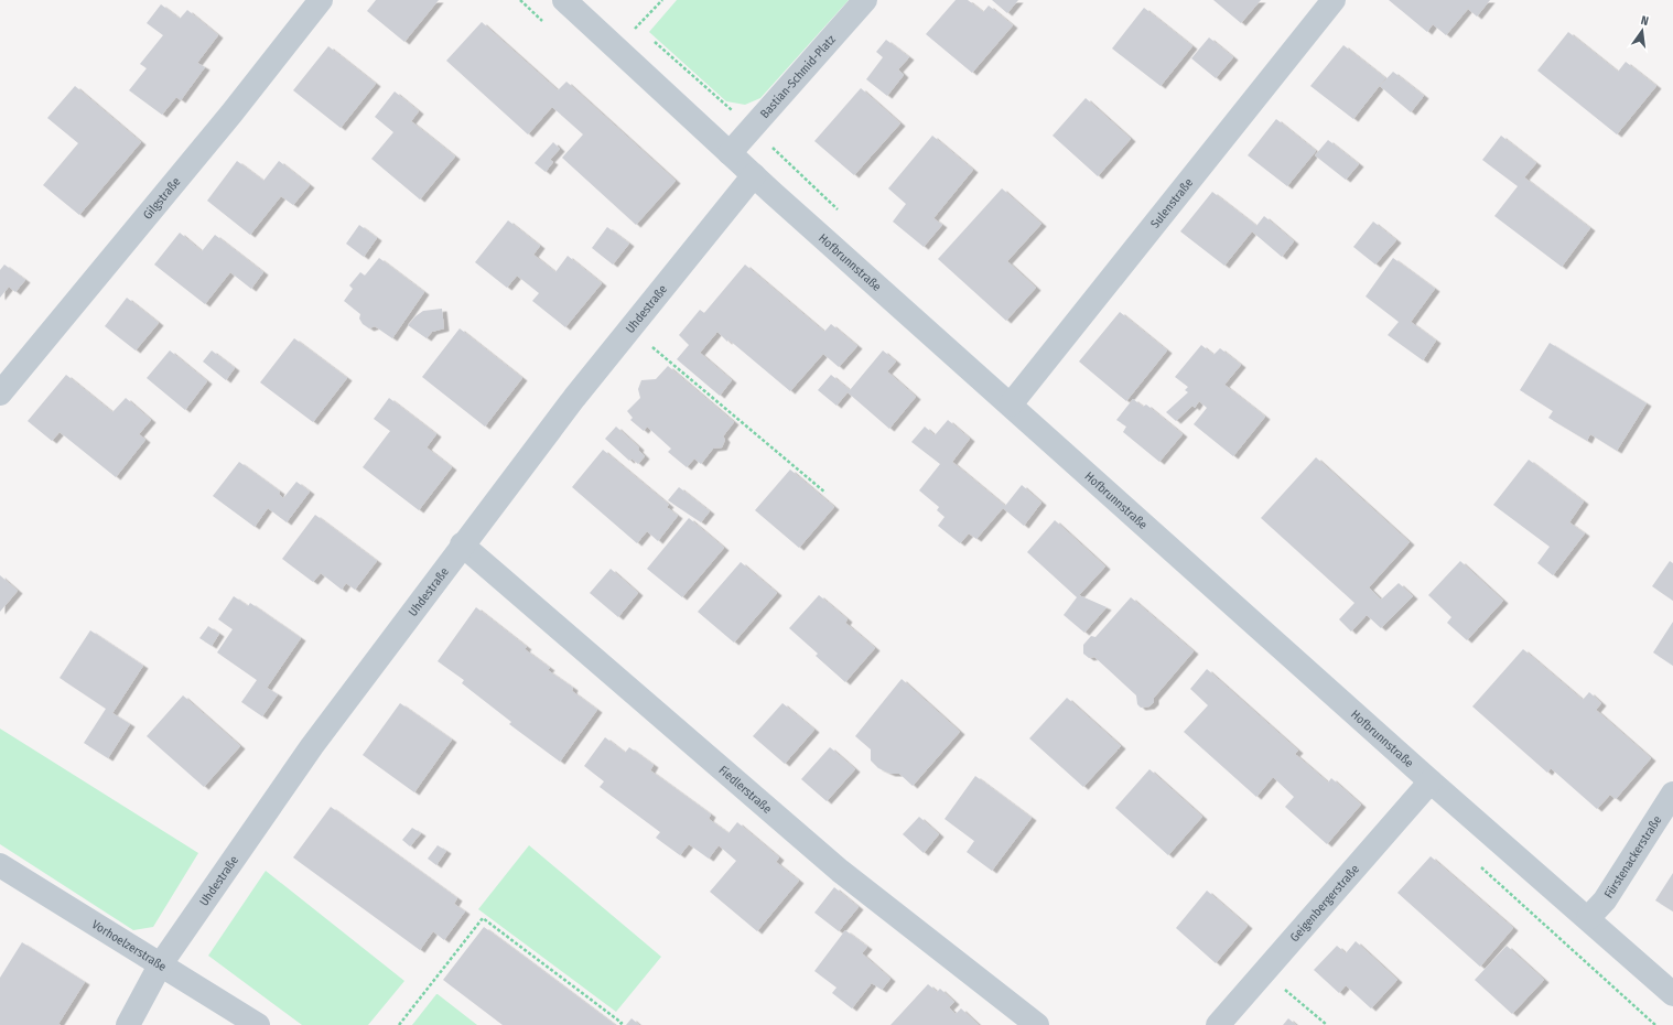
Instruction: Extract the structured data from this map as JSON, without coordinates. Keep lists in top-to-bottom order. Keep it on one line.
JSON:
{"streets":{"street":["Bastian-Schmid-Platz","Gilgstraße","Sulenstraße","Hofbrunnstraße","Uhdestraße","Fiedlerstraße","Fürstenackerstraße","Geigenbergerstraße","Vorhoelzerstraße"]},"crossings":[["Bastian-Schmid-Platz","Hofbrunnstraße"],["Sulenstraße","Hofbrunnstraße"],["Hofbrunnstraße","Uhdestraße"],["Hofbrunnstraße","Fürstenackerstraße"],["Hofbrunnstraße","Geigenbergerstraße"],["Uhdestraße","Fiedlerstraße"],["Uhdestraße","Vorhoelzerstraße"]],"north":"top"}
